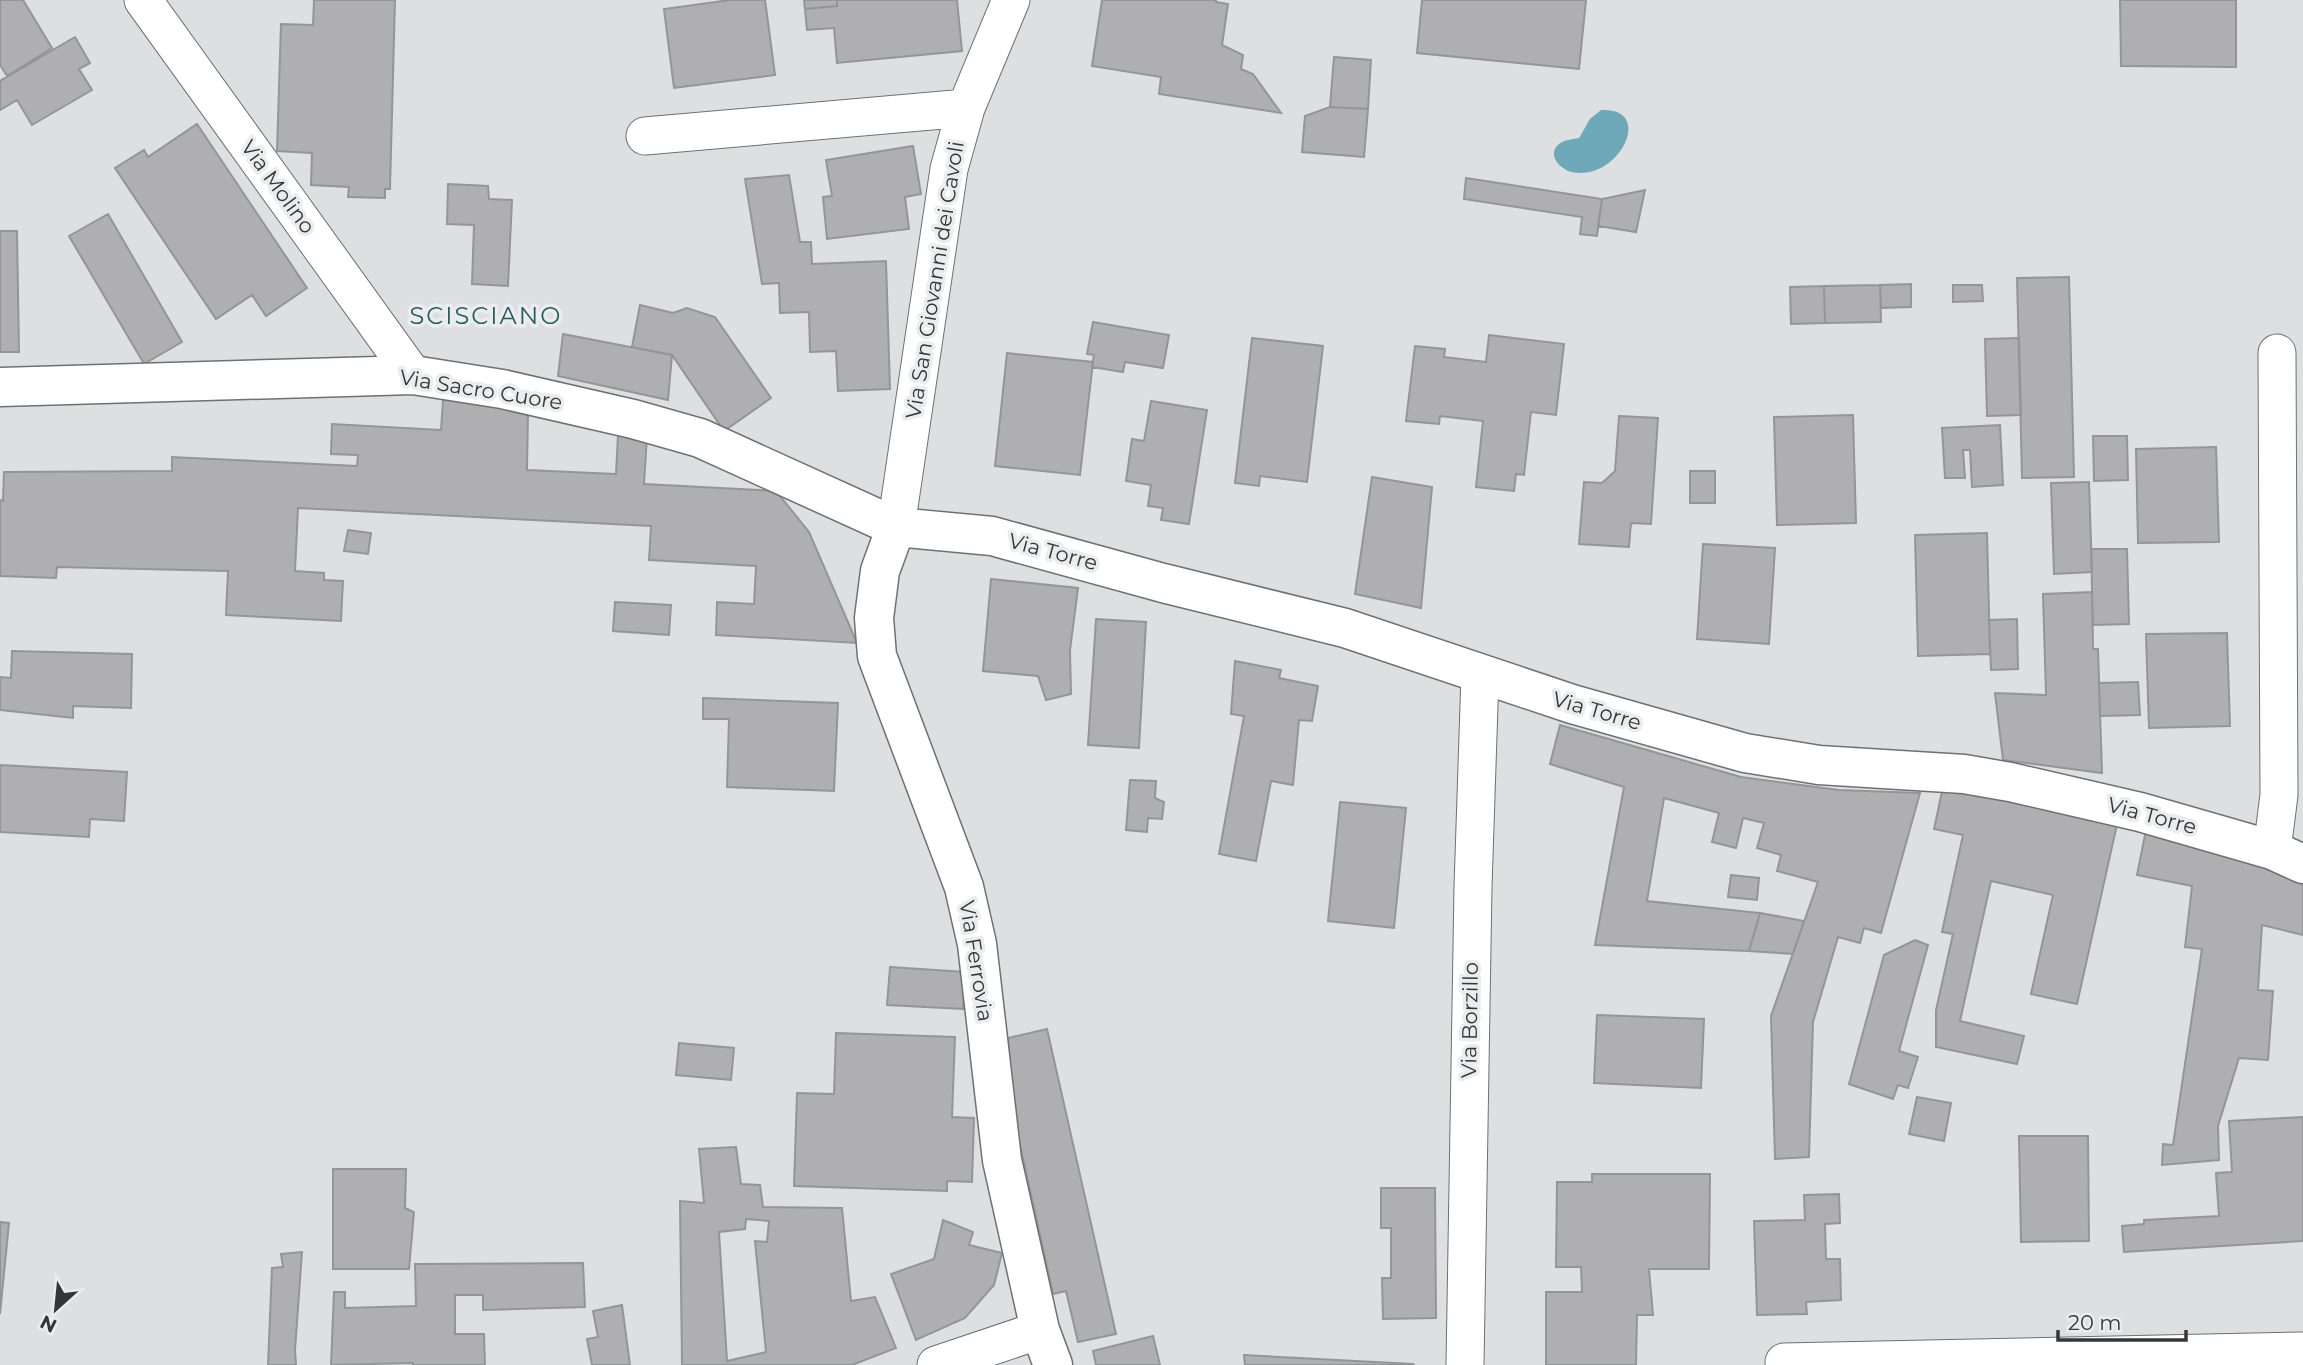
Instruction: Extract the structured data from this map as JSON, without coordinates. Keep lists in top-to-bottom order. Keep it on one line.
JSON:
{"streets":{"street":["Via Molino","Via San Giovanni dei Cavoli","Via Sacro Cuore","Via Torre","Via Ferrovia","Via Borzillo"]},"crossings":[["Via Molino","Via Sacro Cuore"],["Via San Giovanni dei Cavoli","Via Sacro Cuore"],["Via San Giovanni dei Cavoli","Via Torre"],["Via San Giovanni dei Cavoli","Via Ferrovia"],["Via Sacro Cuore","Via Torre"],["Via Sacro Cuore","Via Ferrovia"],["Via Torre","Via Ferrovia"],["Via Torre","Via Borzillo"]],"districts":["SCISCIANO"],"scale_bar":"20 m","north":"bottom left"}
